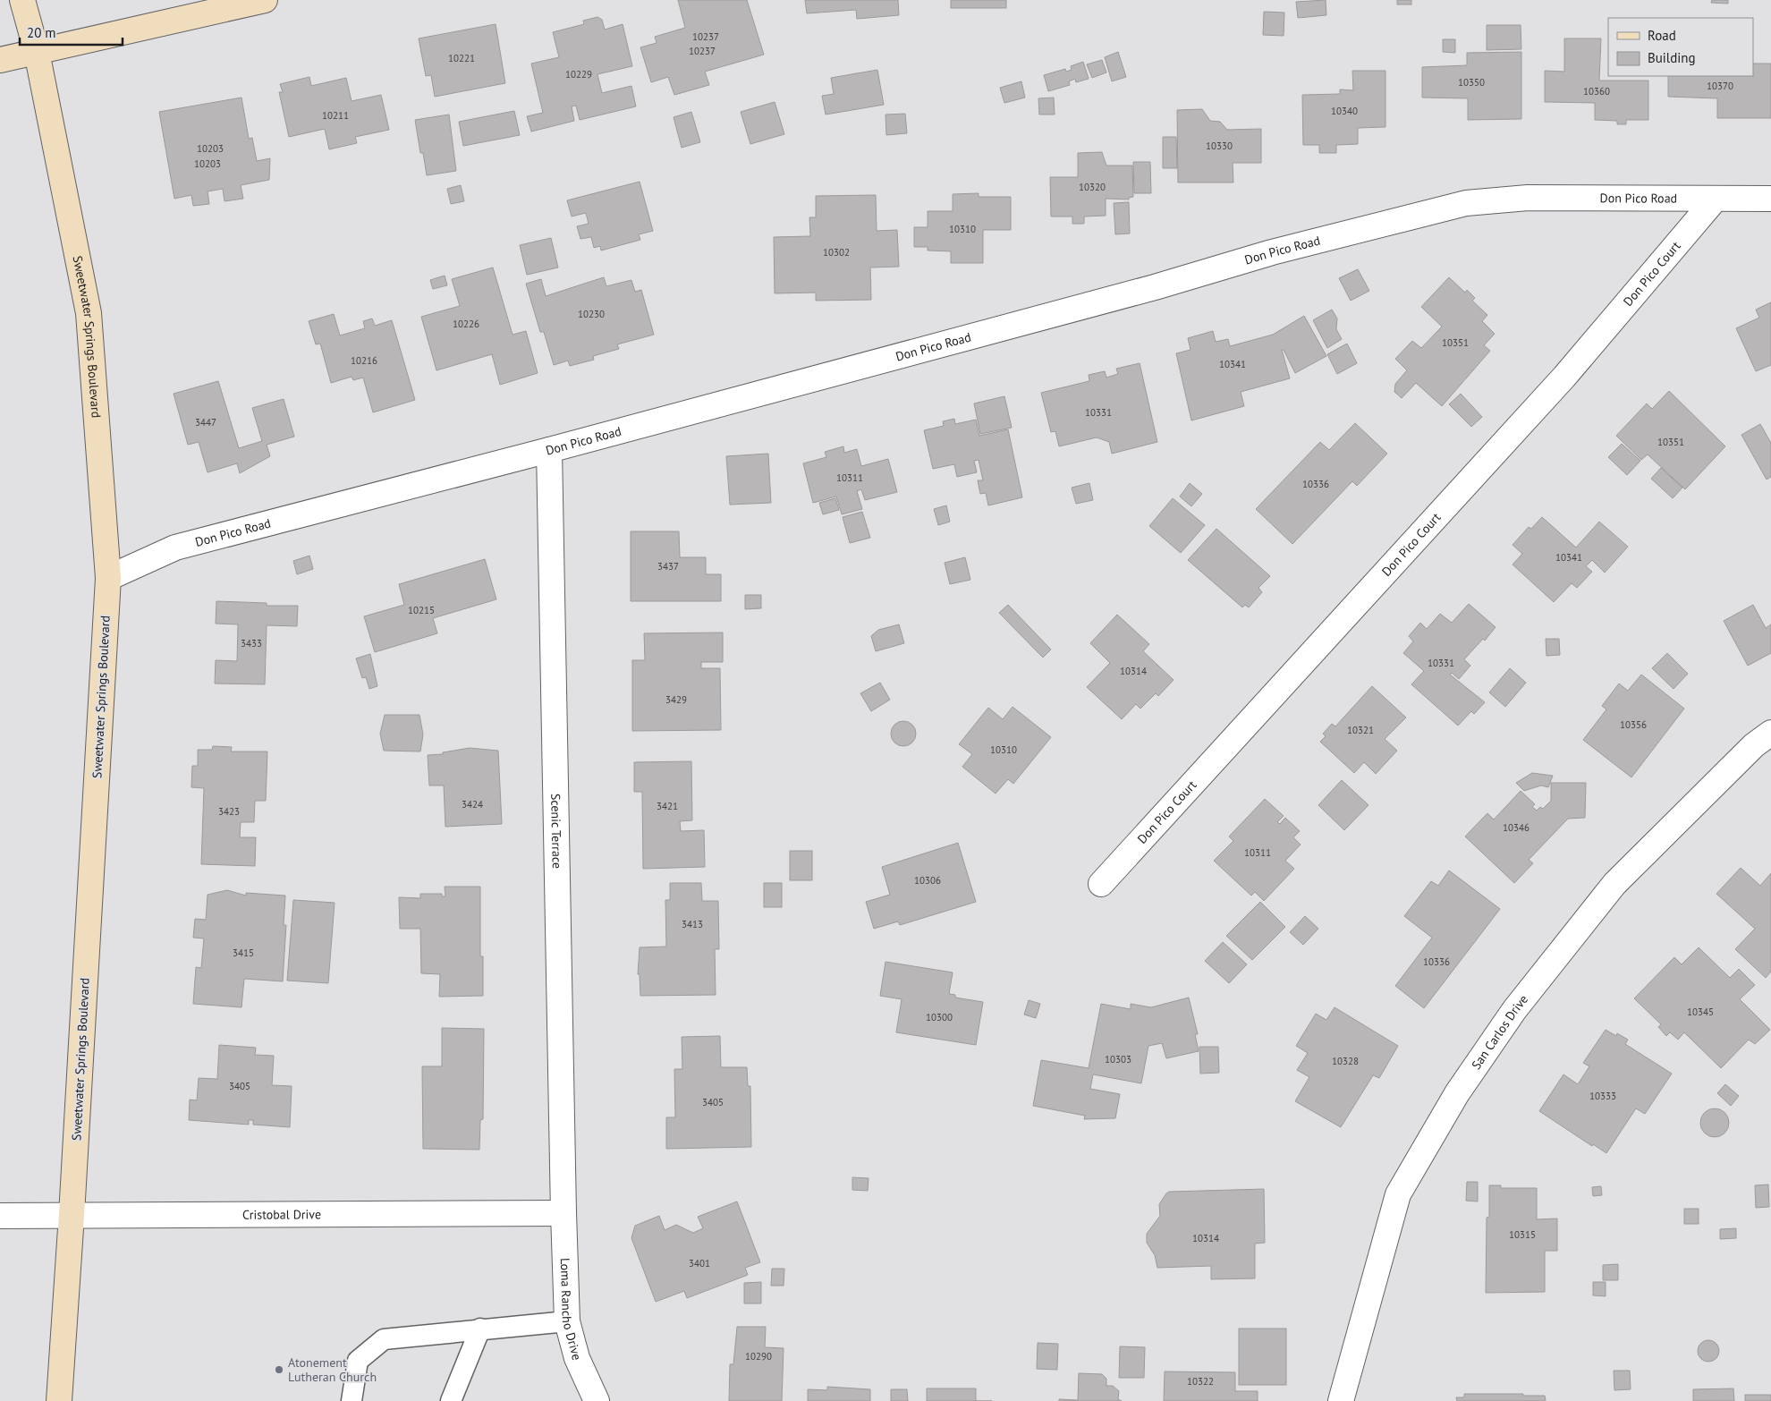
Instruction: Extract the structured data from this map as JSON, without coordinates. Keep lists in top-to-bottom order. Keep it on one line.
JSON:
{"streets":{"main road":["Sweetwater Springs Boulevard"],"street":["Don Pico Road","Don Pico Court","Scenic Terrace","San Carlos Drive","Cristobal Drive","Loma Rancho Drive"]},"crossings":[["Don Pico Road","Don Pico Court"],["Don Pico Road","Sweetwater Springs Boulevard"],["Don Pico Road","Scenic Terrace"],["Sweetwater Springs Boulevard","Cristobal Drive"],["Scenic Terrace","Cristobal Drive"],["Scenic Terrace","Loma Rancho Drive"],["Cristobal Drive","Loma Rancho Drive"]],"places":["Atonement Lutheran Church"],"house_numbers":["10237","10237","10221","10229","10350","10370","10360","10340","10211","10330","10203","10203","10320","10310","10302","10230","10226","10351","10216","10341","10331","3447","10351","10311","10336","10341","3437","10215","3433","10331","10314","3429","10356","10321","10310","3424","3421","3423","10346","10311","10306","3413","3415","10336","10345","10300","10303","10328","3405","10333","3405","10315","10314","3401","10290","10322"],"legend":["Road","Building"],"scale_bar":"20 m"}
